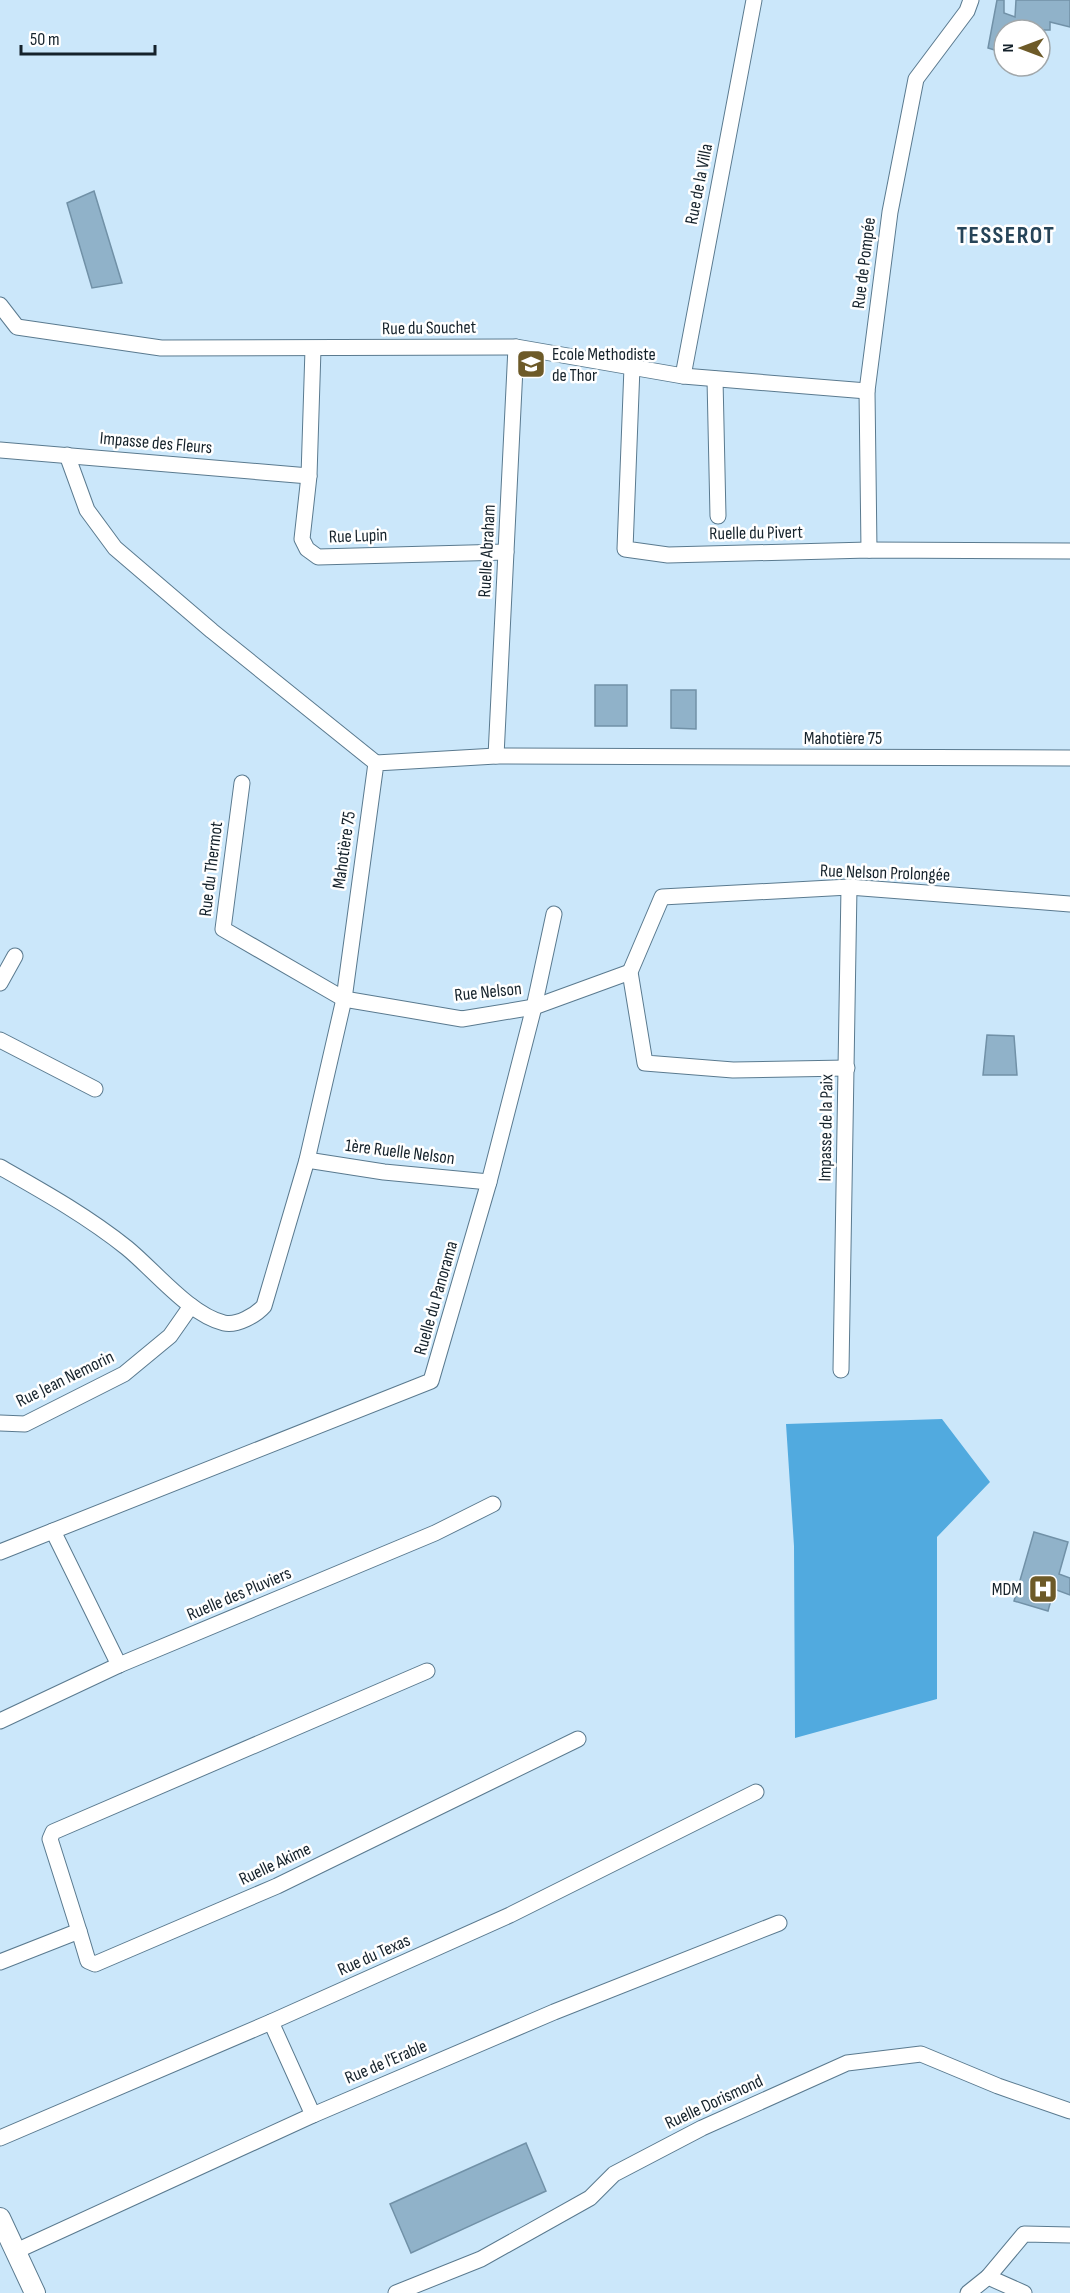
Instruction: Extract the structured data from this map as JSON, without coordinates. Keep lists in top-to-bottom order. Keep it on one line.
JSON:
{"streets":{"street":["Rue de la Villa","Rue de Pompée","Rue du Souchet","Impasse des Fleurs","Ruelle du Pivert","Rue Lupin","Ruelle Abraham","Mahotière 75","Rue du Thermot","Rue Nelson Prolongée","Rue Nelson","Impasse de la Paix","1ère Ruelle Nelson","Ruelle du Panorama","Rue Jean Nemorin","Ruelle des Pluviers","Ruelle Akime","Rue du Texas","Rue de l'Erable","Ruelle Dorismond"]},"crossings":[["Rue de la Villa","Rue du Souchet"],["Rue de Pompée","Rue du Souchet"],["Rue de Pompée","Ruelle du Pivert"],["Rue du Souchet","Ruelle du Pivert"],["Rue du Souchet","Rue Lupin"],["Rue du Souchet","Ruelle Abraham"],["Impasse des Fleurs","Rue Lupin"],["Rue Lupin","Ruelle Abraham"],["Ruelle Abraham","Mahotière 75"],["Mahotière 75","Rue du Thermot"],["Mahotière 75","Rue Nelson"],["Mahotière 75","1ère Ruelle Nelson"],["Mahotière 75","Rue Jean Nemorin"],["Rue du Thermot","Rue Nelson"],["Rue Nelson Prolongée","Rue Nelson"],["Rue Nelson Prolongée","Impasse de la Paix"],["Rue Nelson","Ruelle du Panorama"],["1ère Ruelle Nelson","Ruelle du Panorama"]],"districts":["TESSEROT"],"places":{"school or university":["Ecole Methodiste de Thor"],"hospital":["MDM"]},"scale_bar":"50 m","north":"left"}
